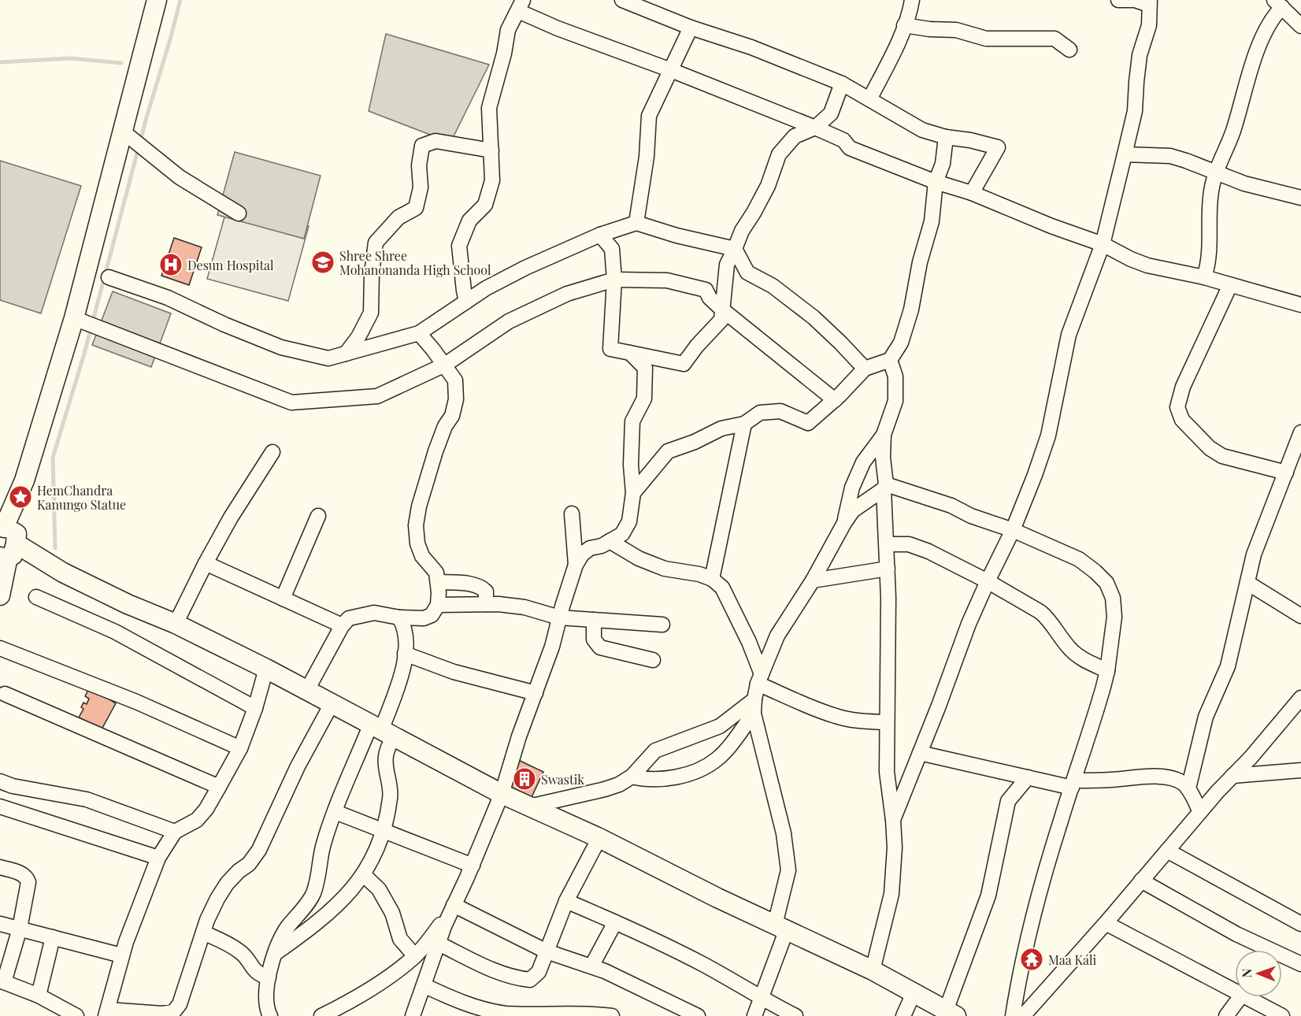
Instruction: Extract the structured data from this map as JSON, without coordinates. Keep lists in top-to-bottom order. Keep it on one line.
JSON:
{"places":{"school or university":["Shree Shree Mohanonanda High School"],"hospital":["Desun Hospital"],"place":["HemChandra Kanungo Statue"],"building":["Swastik"],"temple":["Maa Kali"]},"north":"left"}
